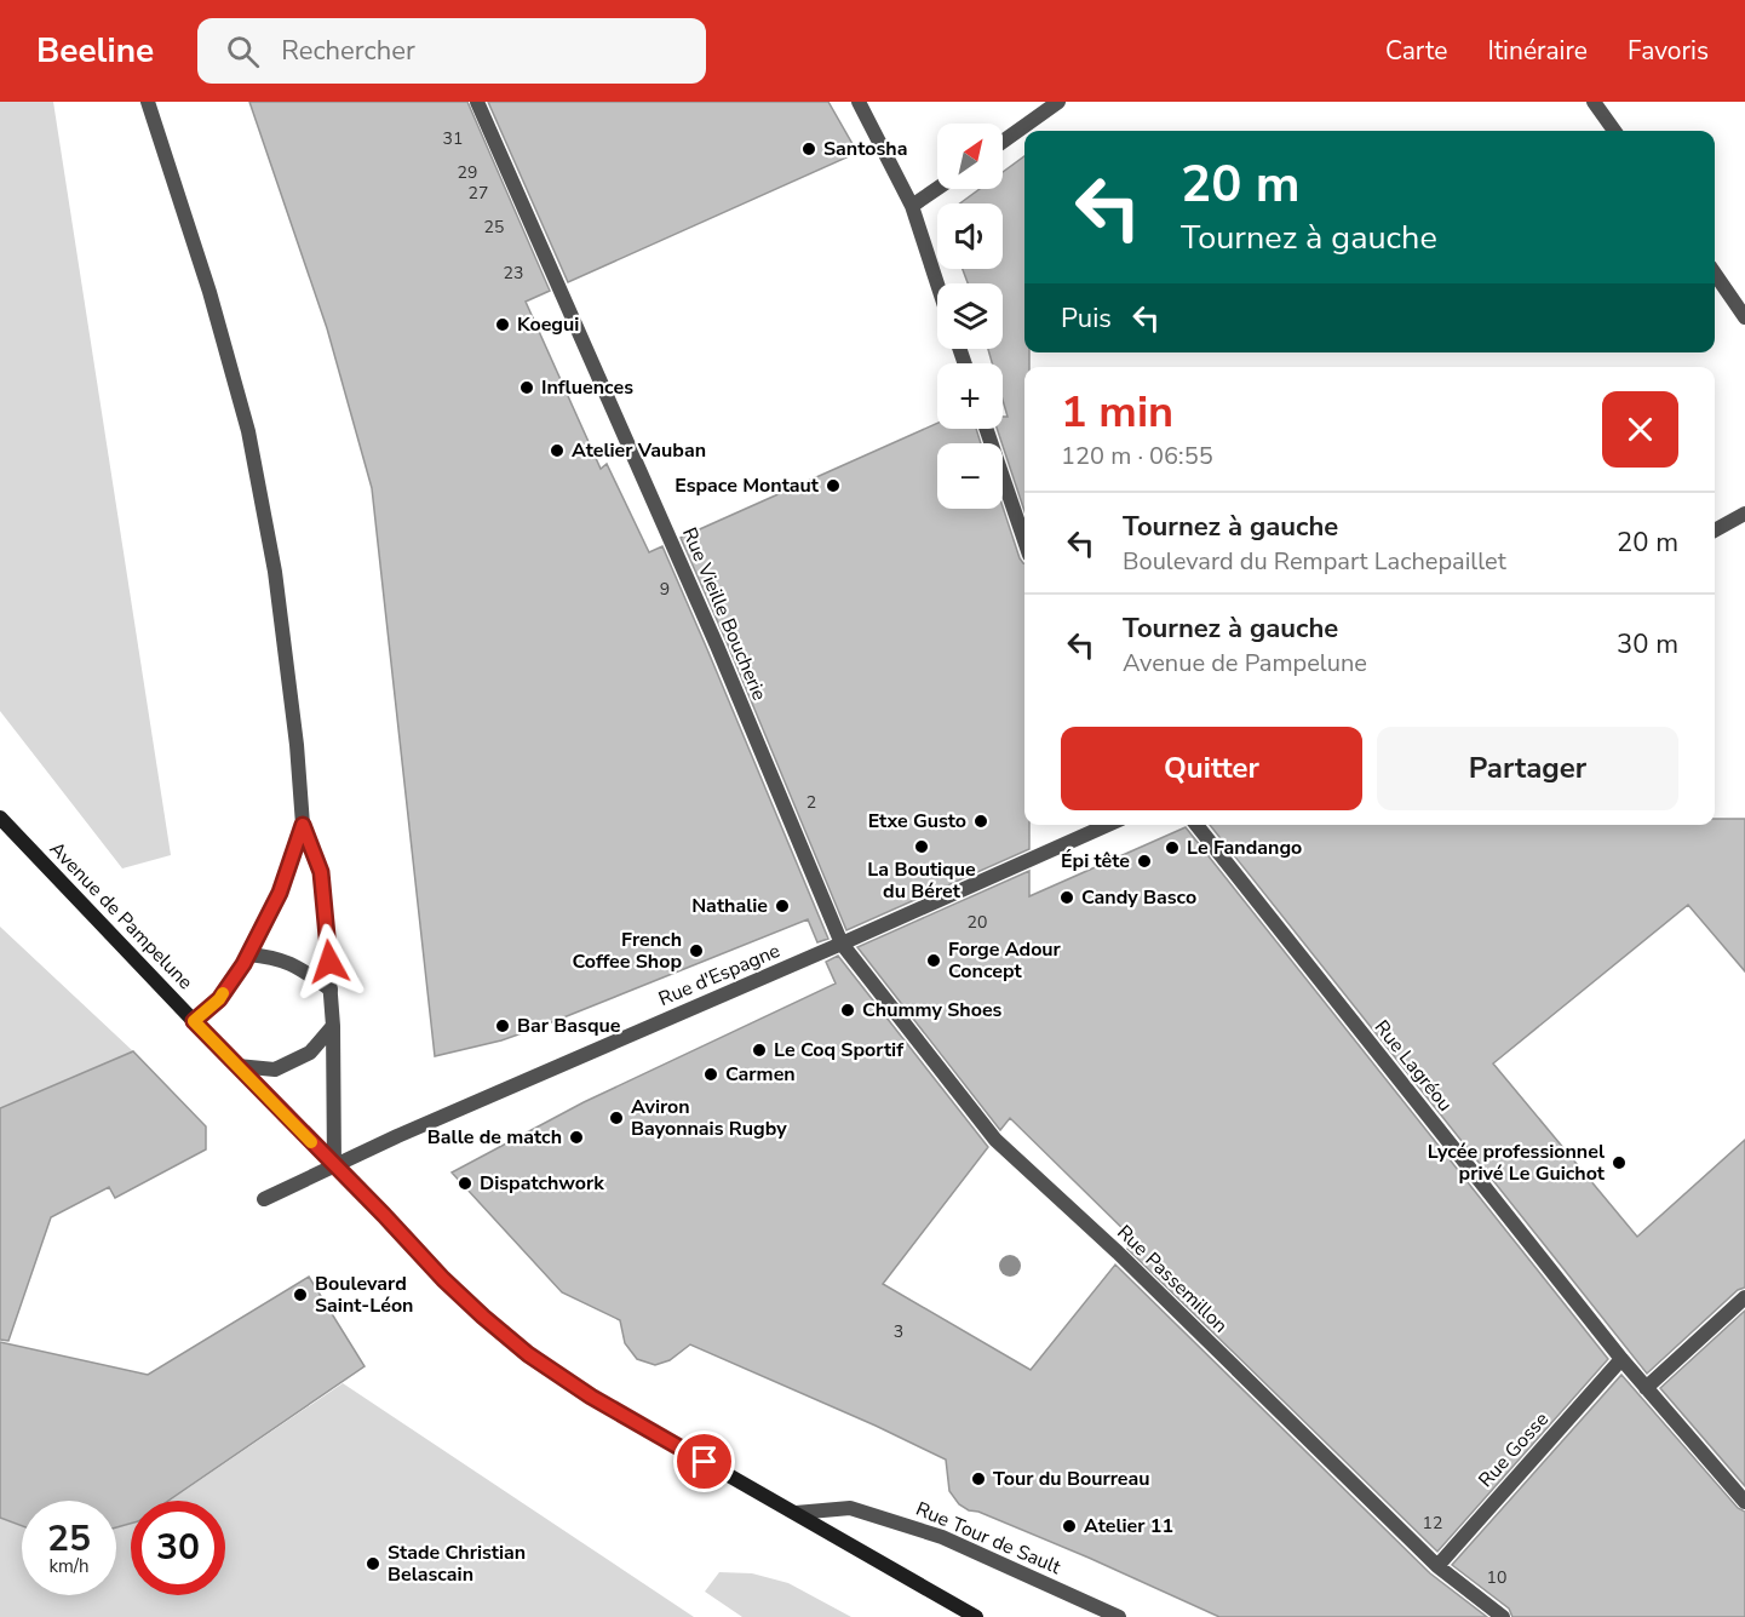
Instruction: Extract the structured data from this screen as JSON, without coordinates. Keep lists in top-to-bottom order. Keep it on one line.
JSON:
{"streets":{"street":["Rue Vieille Boucherie","Avenue de Pampelune","Rue d'Espagne","Rue Lagréou","Rue Passemillon","Rue Gosse","Rue Tour de Sault"]},"crossings":[["Rue Vieille Boucherie","Rue d'Espagne"],["Rue Vieille Boucherie","Rue Passemillon"],["Avenue de Pampelune","Rue d'Espagne"],["Rue d'Espagne","Rue Passemillon"],["Rue Lagréou","Rue Gosse"],["Rue Passemillon","Rue Gosse"]],"places":["Santosha","Koegui","Influences","Atelier Vauban","Espace Montaut","Etxe Gusto","La Boutique du Béret","Le Fandango","Épi tête","Candy Basco","Nathalie","French Coffee Shop","Forge Adour Concept","Chummy Shoes","Bar Basque","Le Coq Sportif","Carmen","Aviron Bayonnais Rugby","Balle de match","Lycée professionnel privé Le Guichot","Dispatchwork","Boulevard Saint-Léon","Tour du Bourreau","Atelier 11","Stade Christian Belascain"],"house_numbers":["31","29","27","25","23","9","2","20","3","12","10"],"north":"top right","page":{"header":"Beeline","search":"Rechercher","nav":["Carte","Itinéraire","Favoris"],"map_buttons":["+","−"],"turn":["20 m","Tournez à gauche"],"then":"Puis","heading":["1 min","120 m · 06:55"],"list":[{"name":"Tournez à gauche","note":"Boulevard du Rempart Lachepaillet","value":"20 m"},{"name":"Tournez à gauche","note":"Avenue de Pampelune","value":"30 m"}],"buttons":["Quitter","Partager"],"speed":"25 km/h","limit":"30"}}
